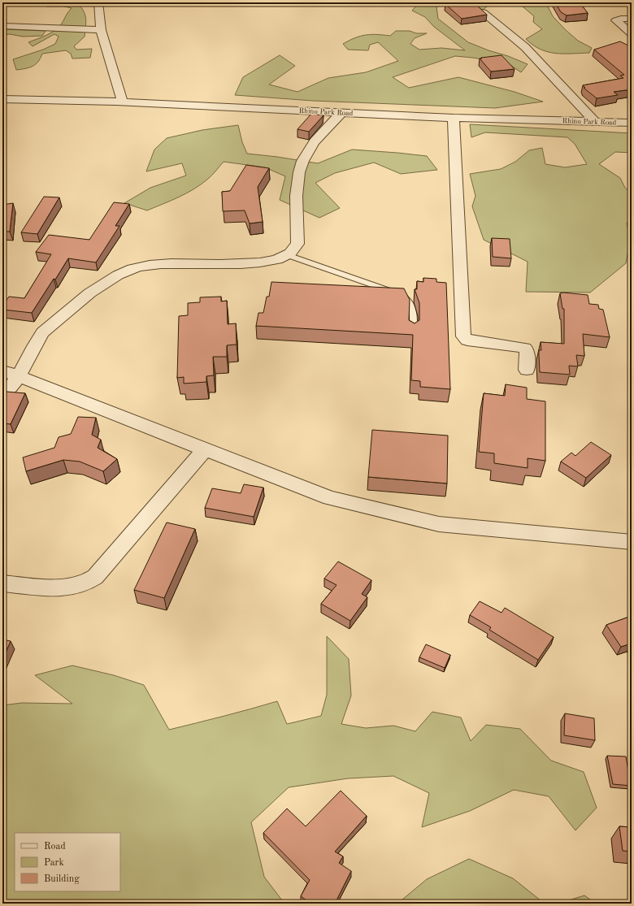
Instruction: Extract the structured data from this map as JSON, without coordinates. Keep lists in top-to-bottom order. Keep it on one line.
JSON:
{"streets":{"street":["Rhino Park Road"]},"legend":["Road","Park","Building"]}
